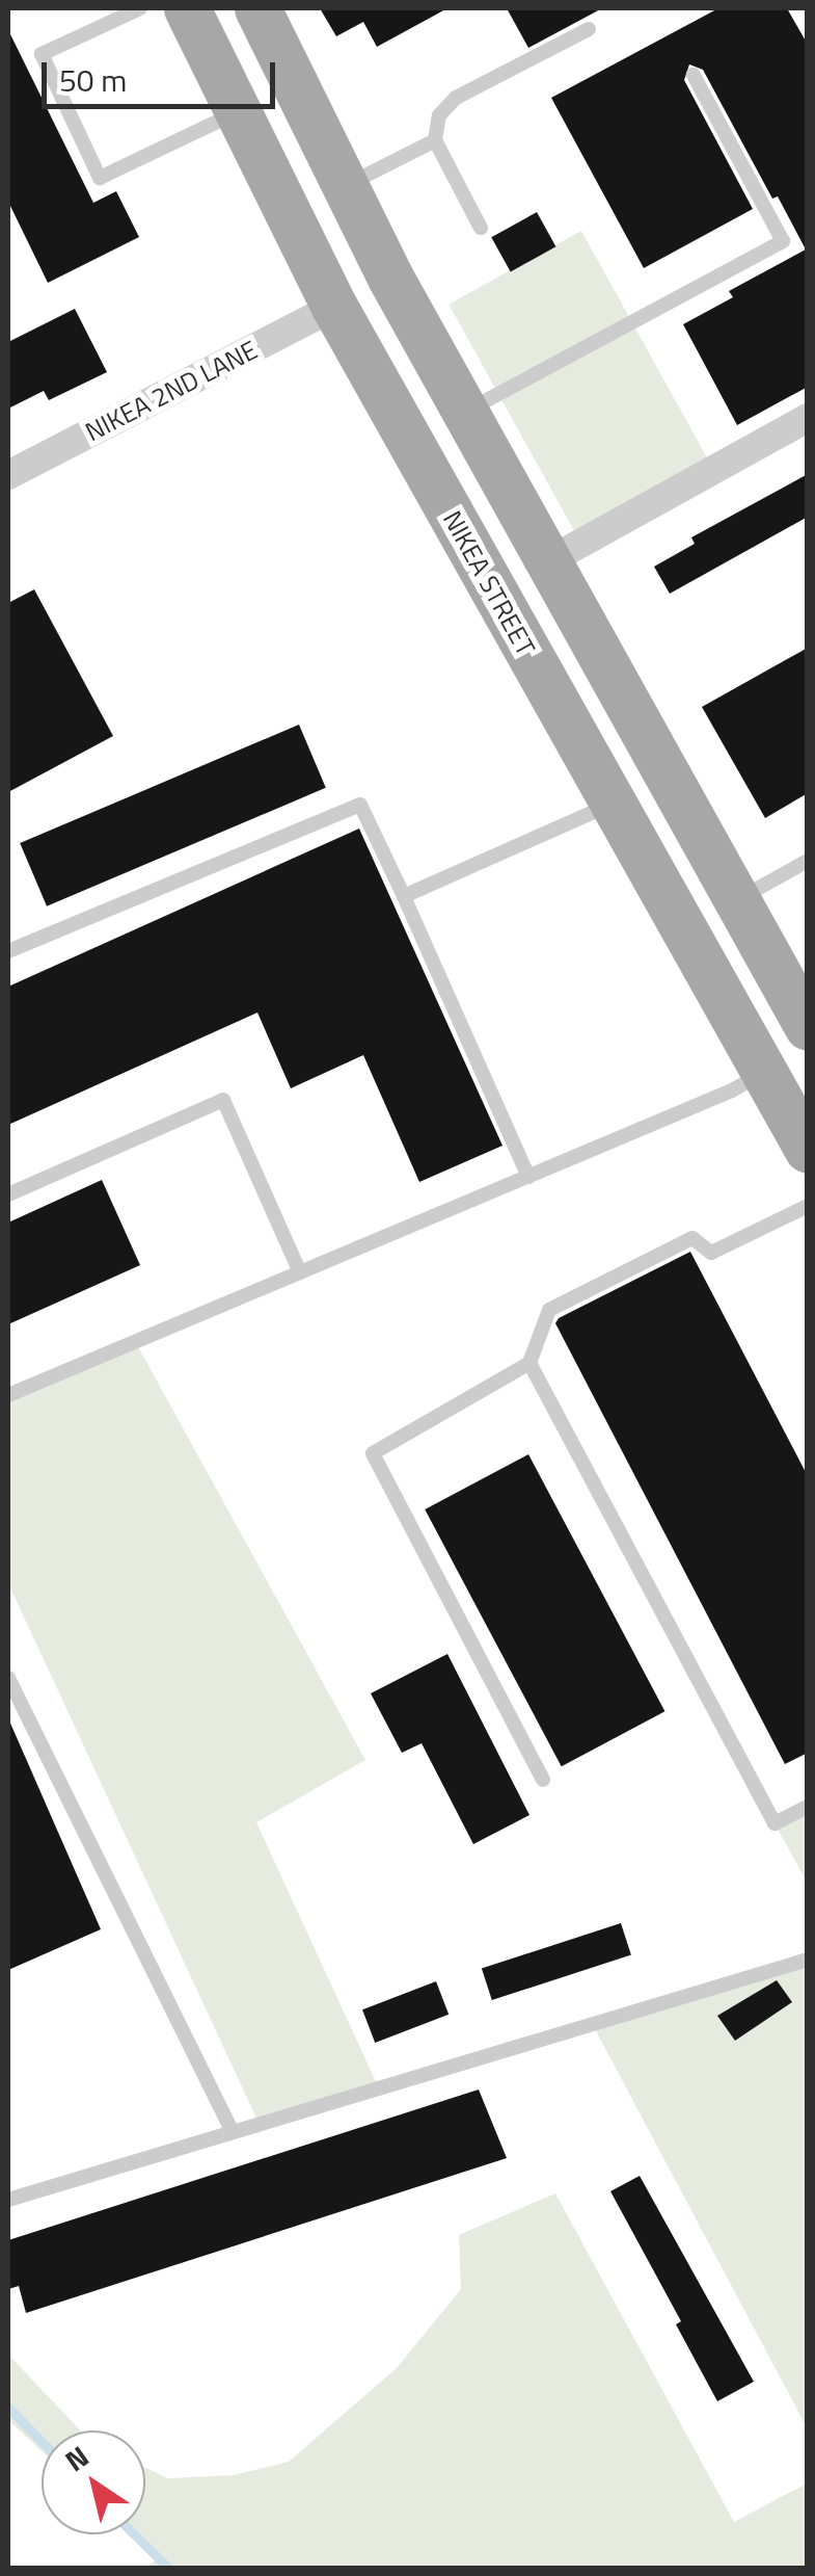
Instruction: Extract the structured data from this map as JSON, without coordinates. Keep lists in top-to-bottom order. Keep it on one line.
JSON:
{"streets":{"main road":["NIKEA STREET"],"street":["NIKEA 2ND LANE"]},"crossings":[["NIKEA 2ND LANE","NIKEA STREET"]],"scale_bar":"50 m","north":"top left"}
